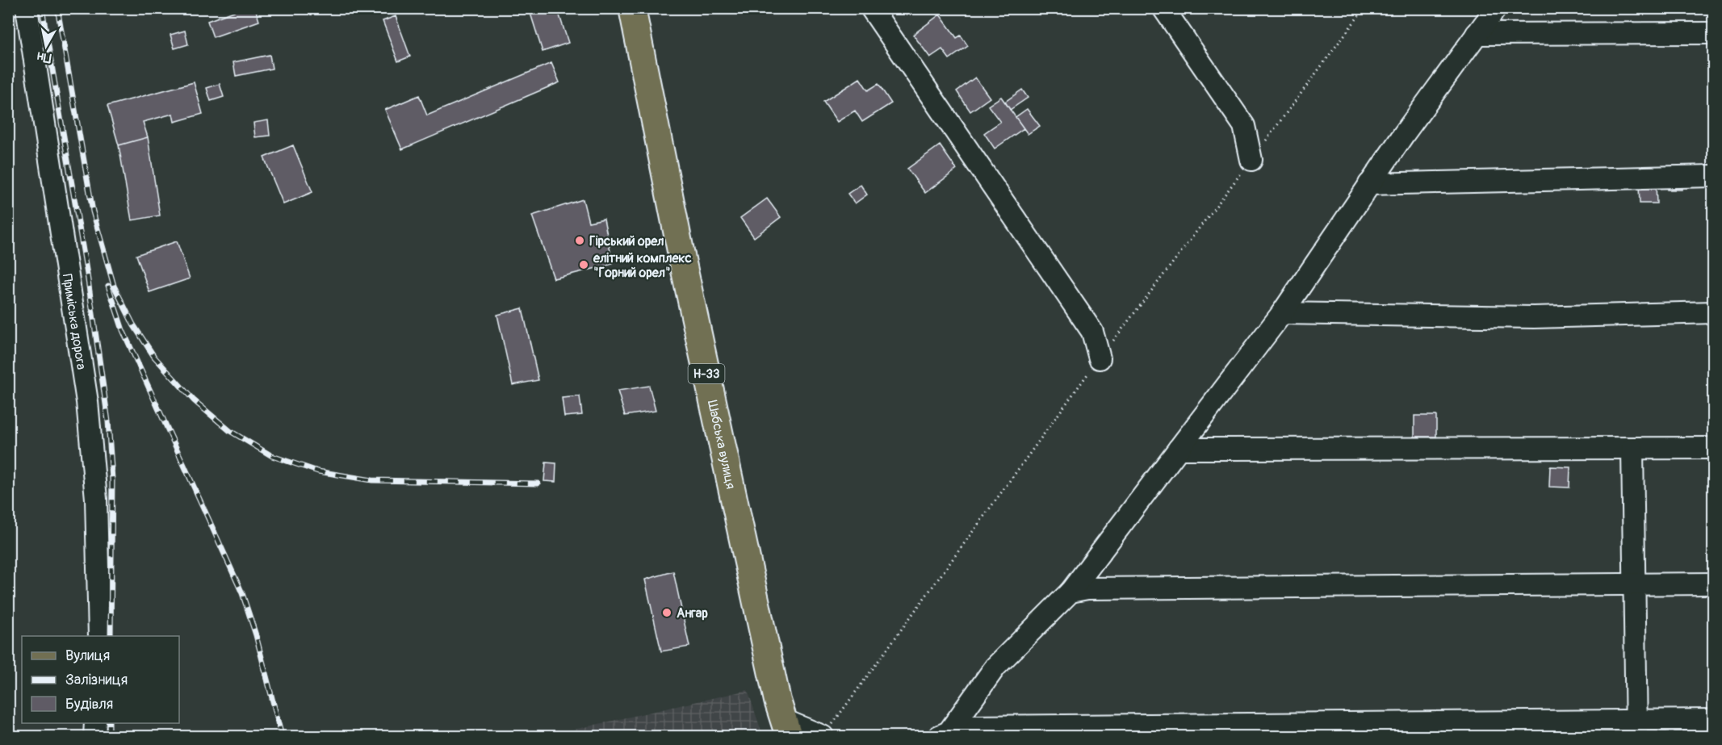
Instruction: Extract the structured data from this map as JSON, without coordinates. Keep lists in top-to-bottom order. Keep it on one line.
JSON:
{"streets":{"main road":["Н-33","Шабська вулиця"],"street":["Приміська дорога"]},"places":["Гірський орел","елітний комплекс \"Горний орел\"","Ангар"],"legend":["Вулиця","Залізниця","Будівля"],"north":"bottom"}
